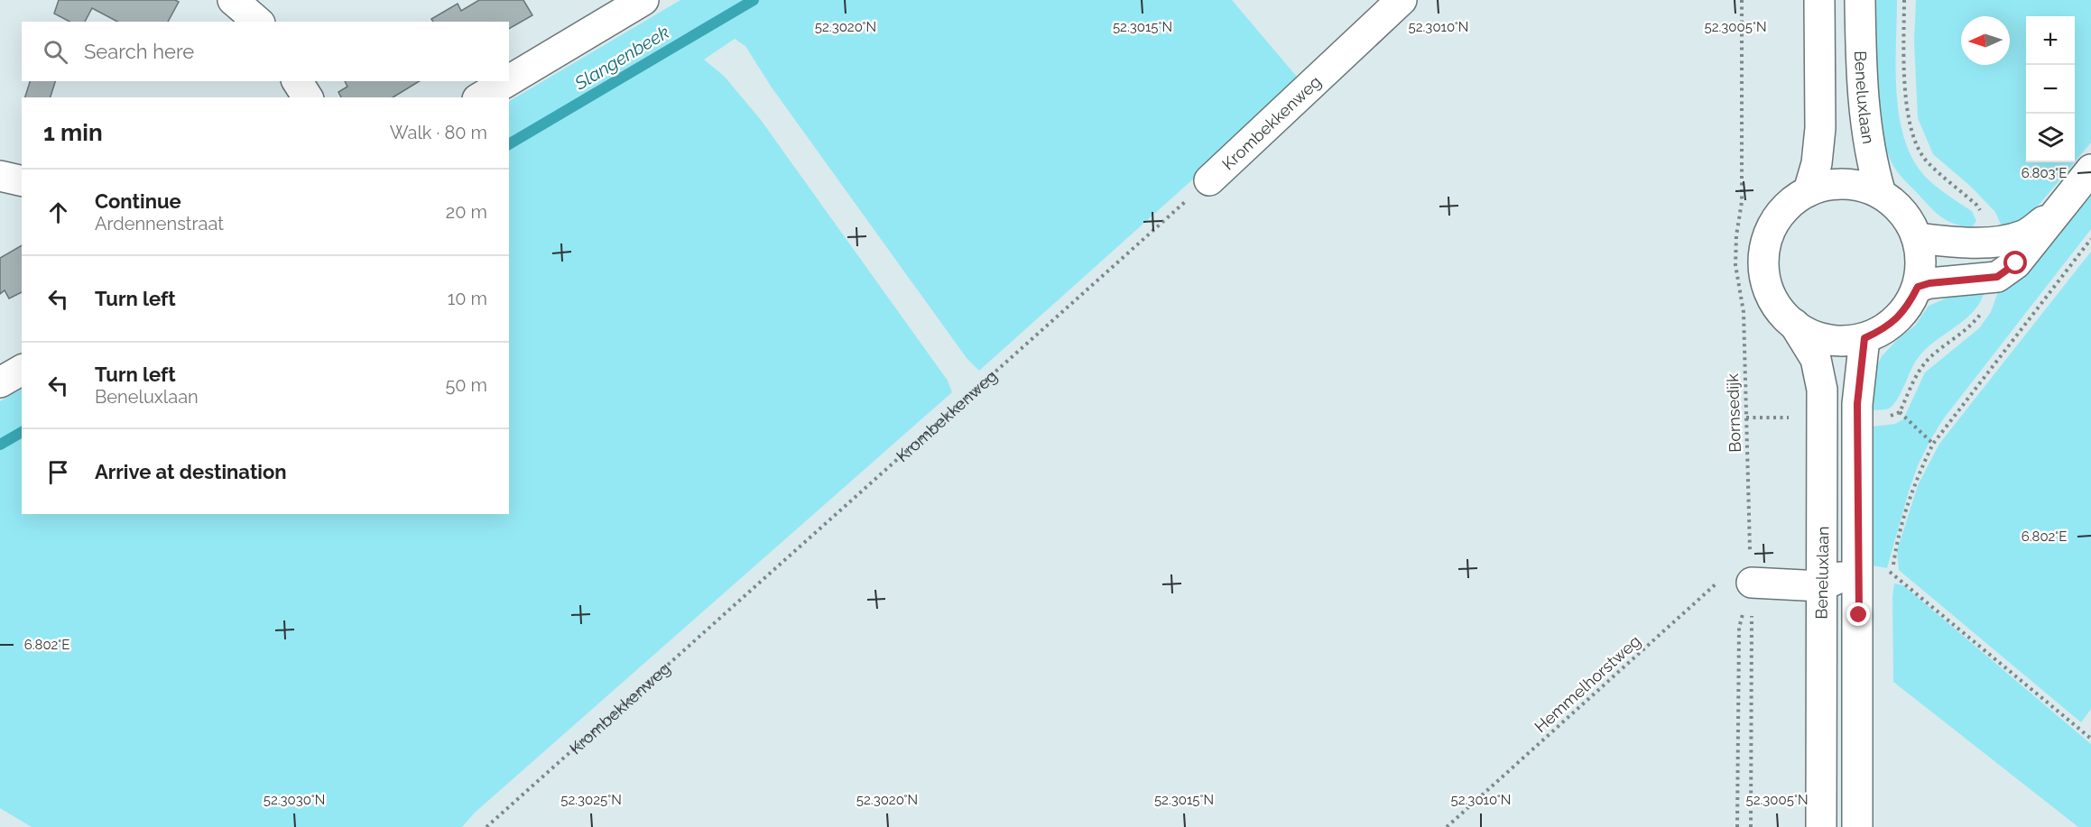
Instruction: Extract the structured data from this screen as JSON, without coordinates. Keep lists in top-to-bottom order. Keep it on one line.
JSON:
{"streets":{"street":["Beneluxlaan","Krombekkenweg"],"path":["Bornsedijk","Hemmelhorstweg"]},"crossings":[["Bornsedijk","Hemmelhorstweg"]],"water":["Slangenbeek"],"north":"left","page":{"map_buttons":["+","−"],"search":"Search here","heading":["1 min","Walk · 80 m"],"list":[["Continue","Ardennenstraat","20 m"],["Turn left","10 m"],["Turn left","Beneluxlaan","50 m"],"Arrive at destination"]},"coordinates":["52.3020°N","52.3015°N","52.3010°N","52.3005°N","6.803°E","6.802°E","52.3030°N","52.3025°N"]}
